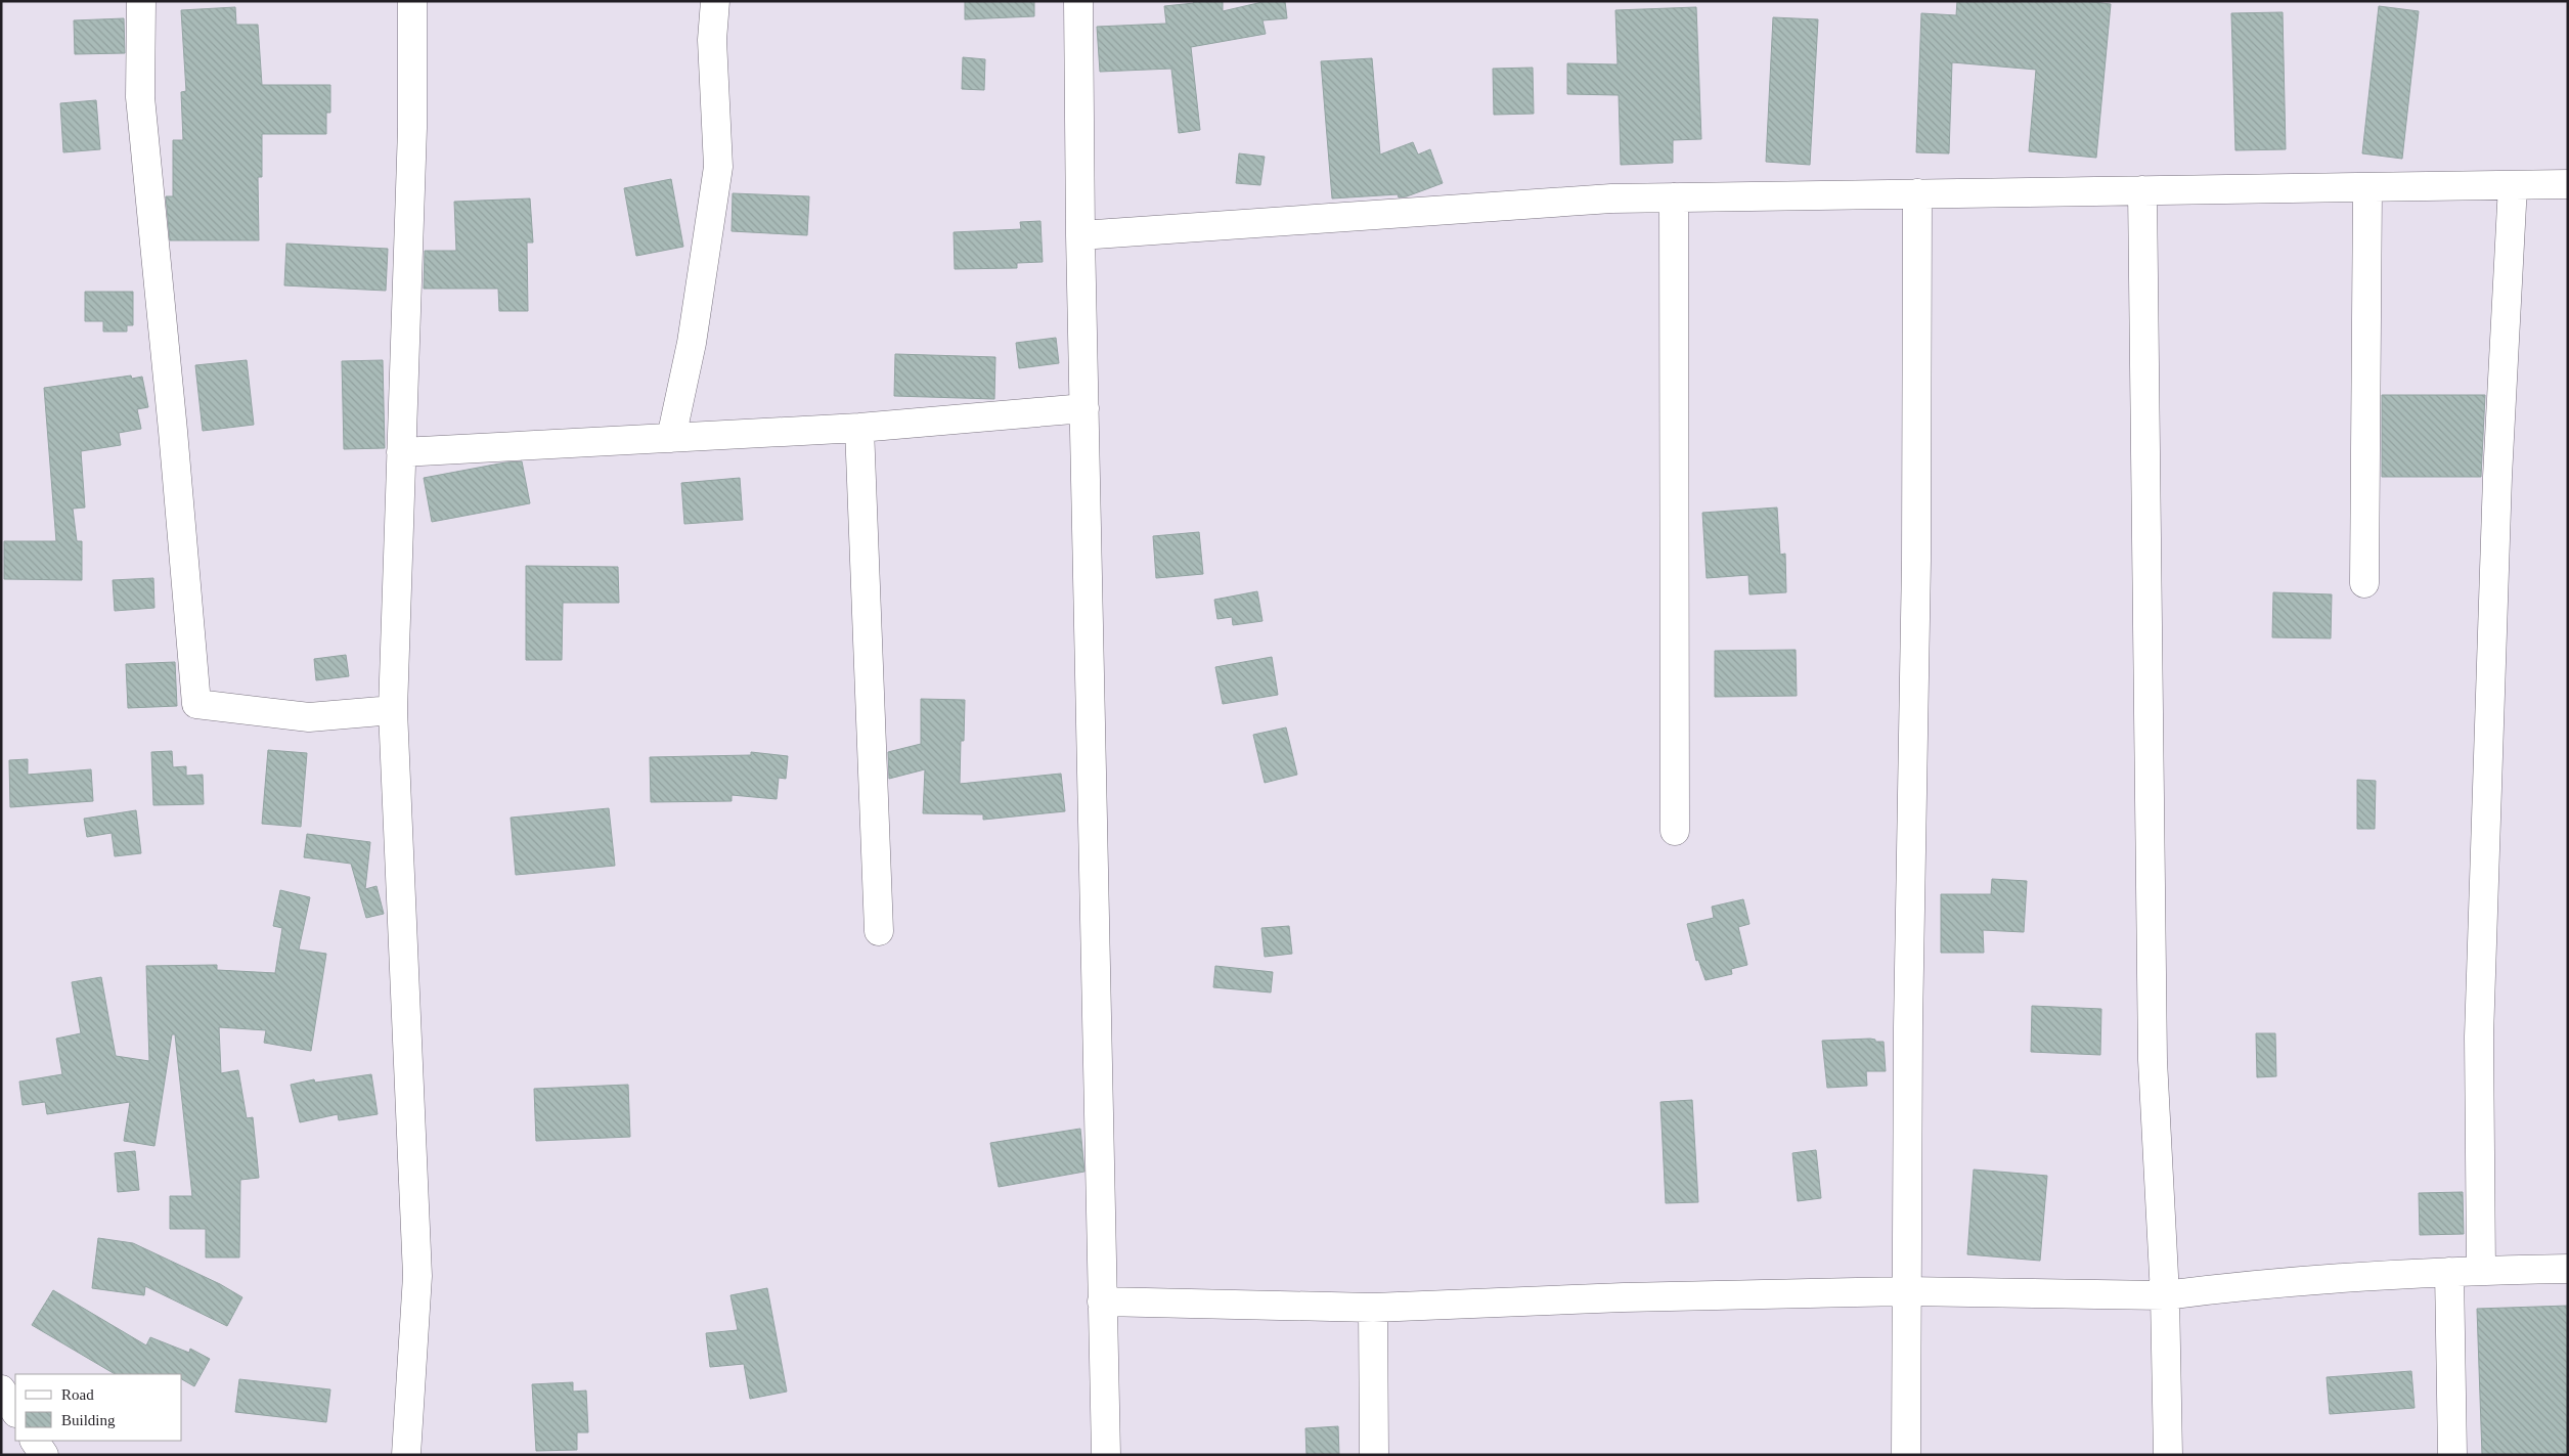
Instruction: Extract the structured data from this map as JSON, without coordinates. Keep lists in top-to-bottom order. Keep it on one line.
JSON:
{"legend":["Road","Building"]}
